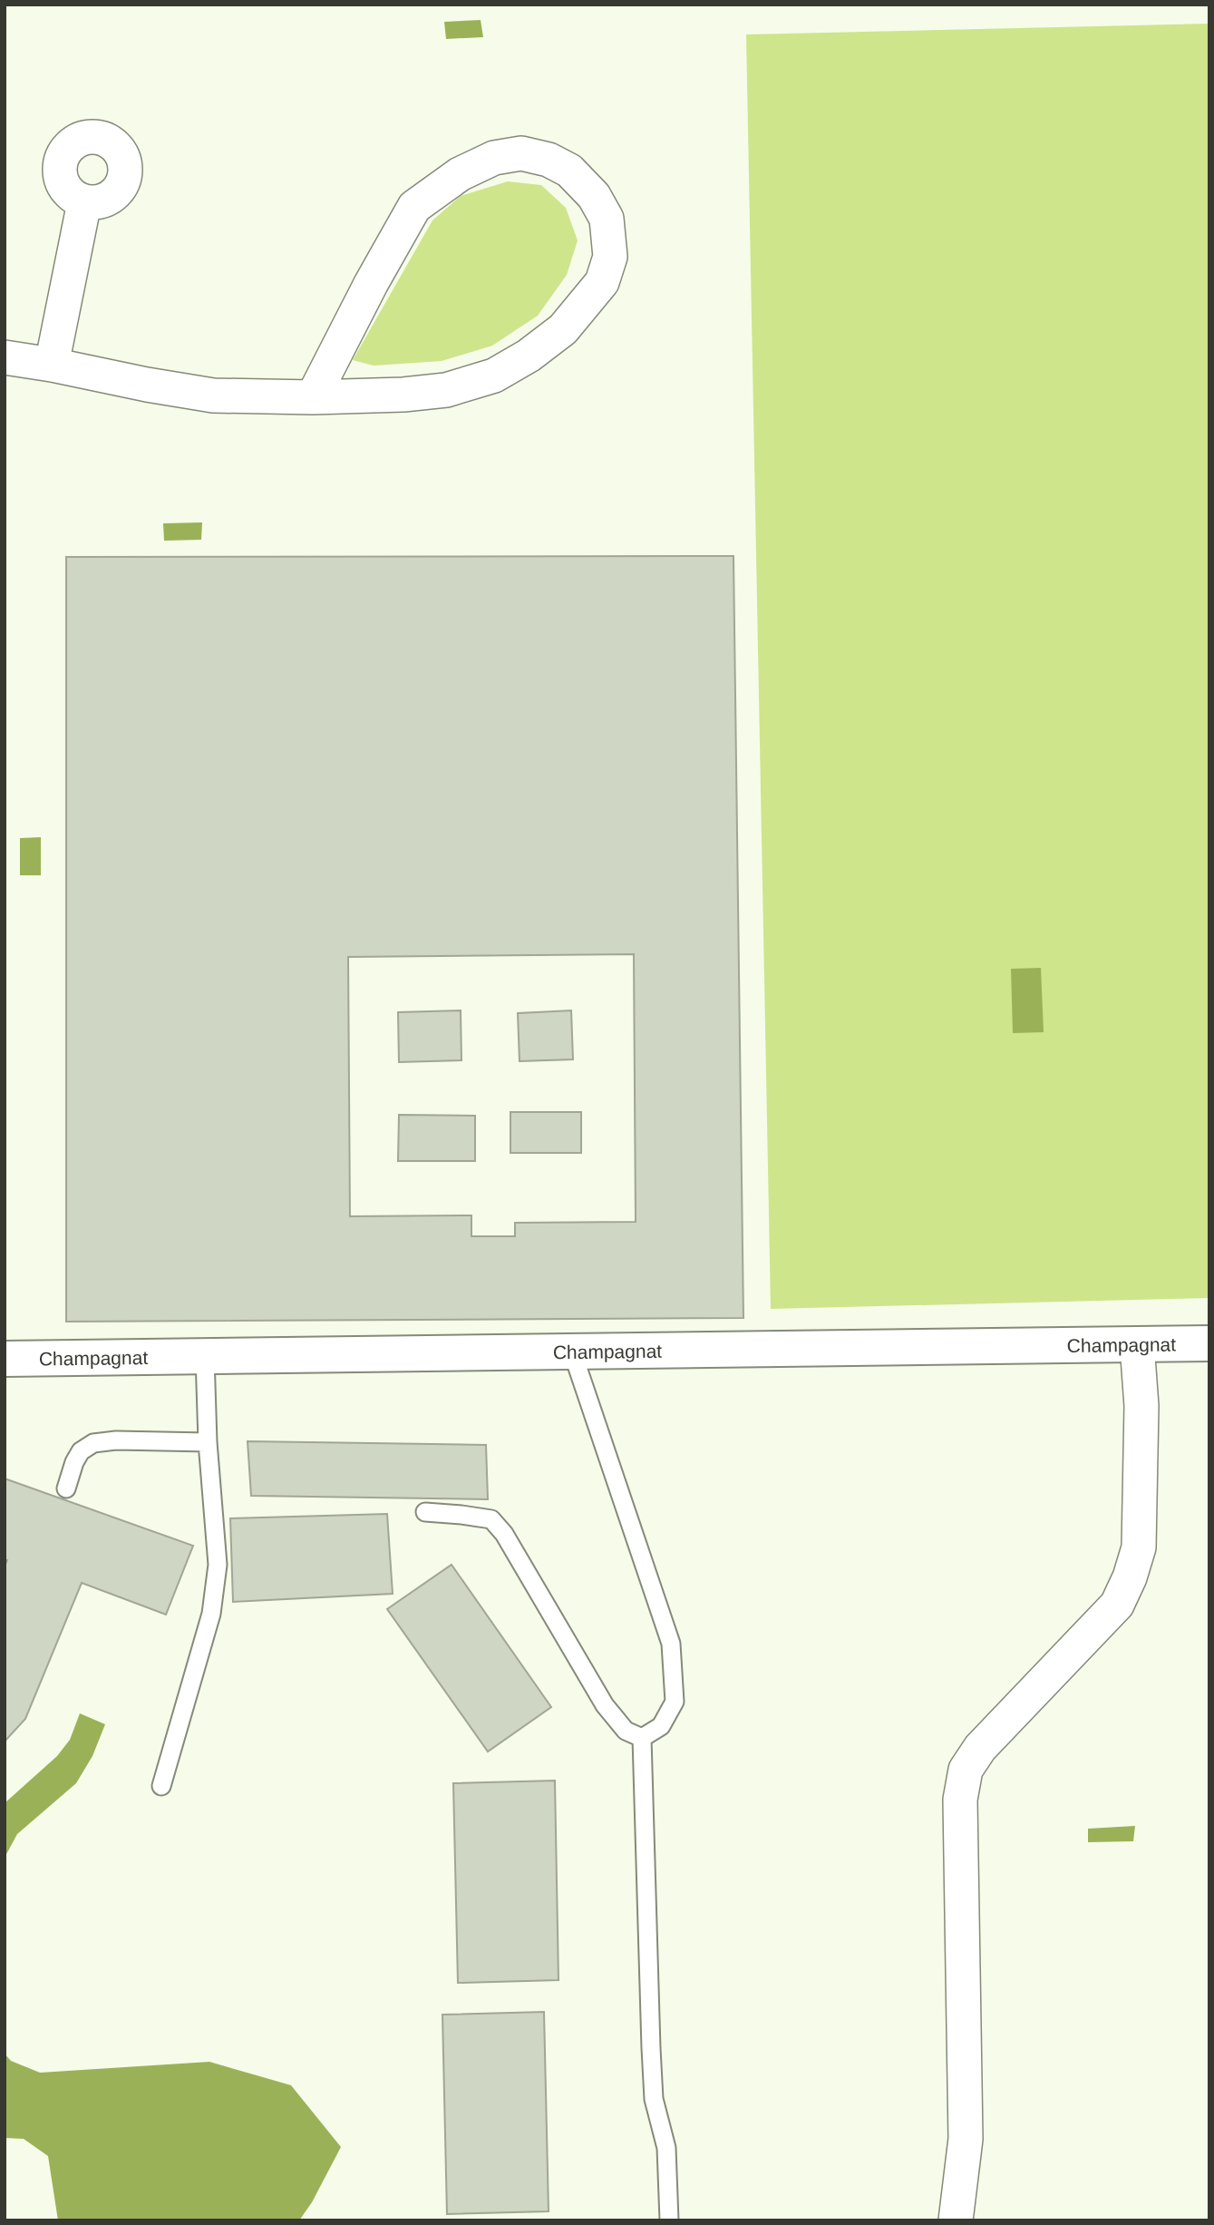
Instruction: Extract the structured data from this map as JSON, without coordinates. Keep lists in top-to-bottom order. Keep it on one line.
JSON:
{"streets":{"street":["Champagnat"]}}
